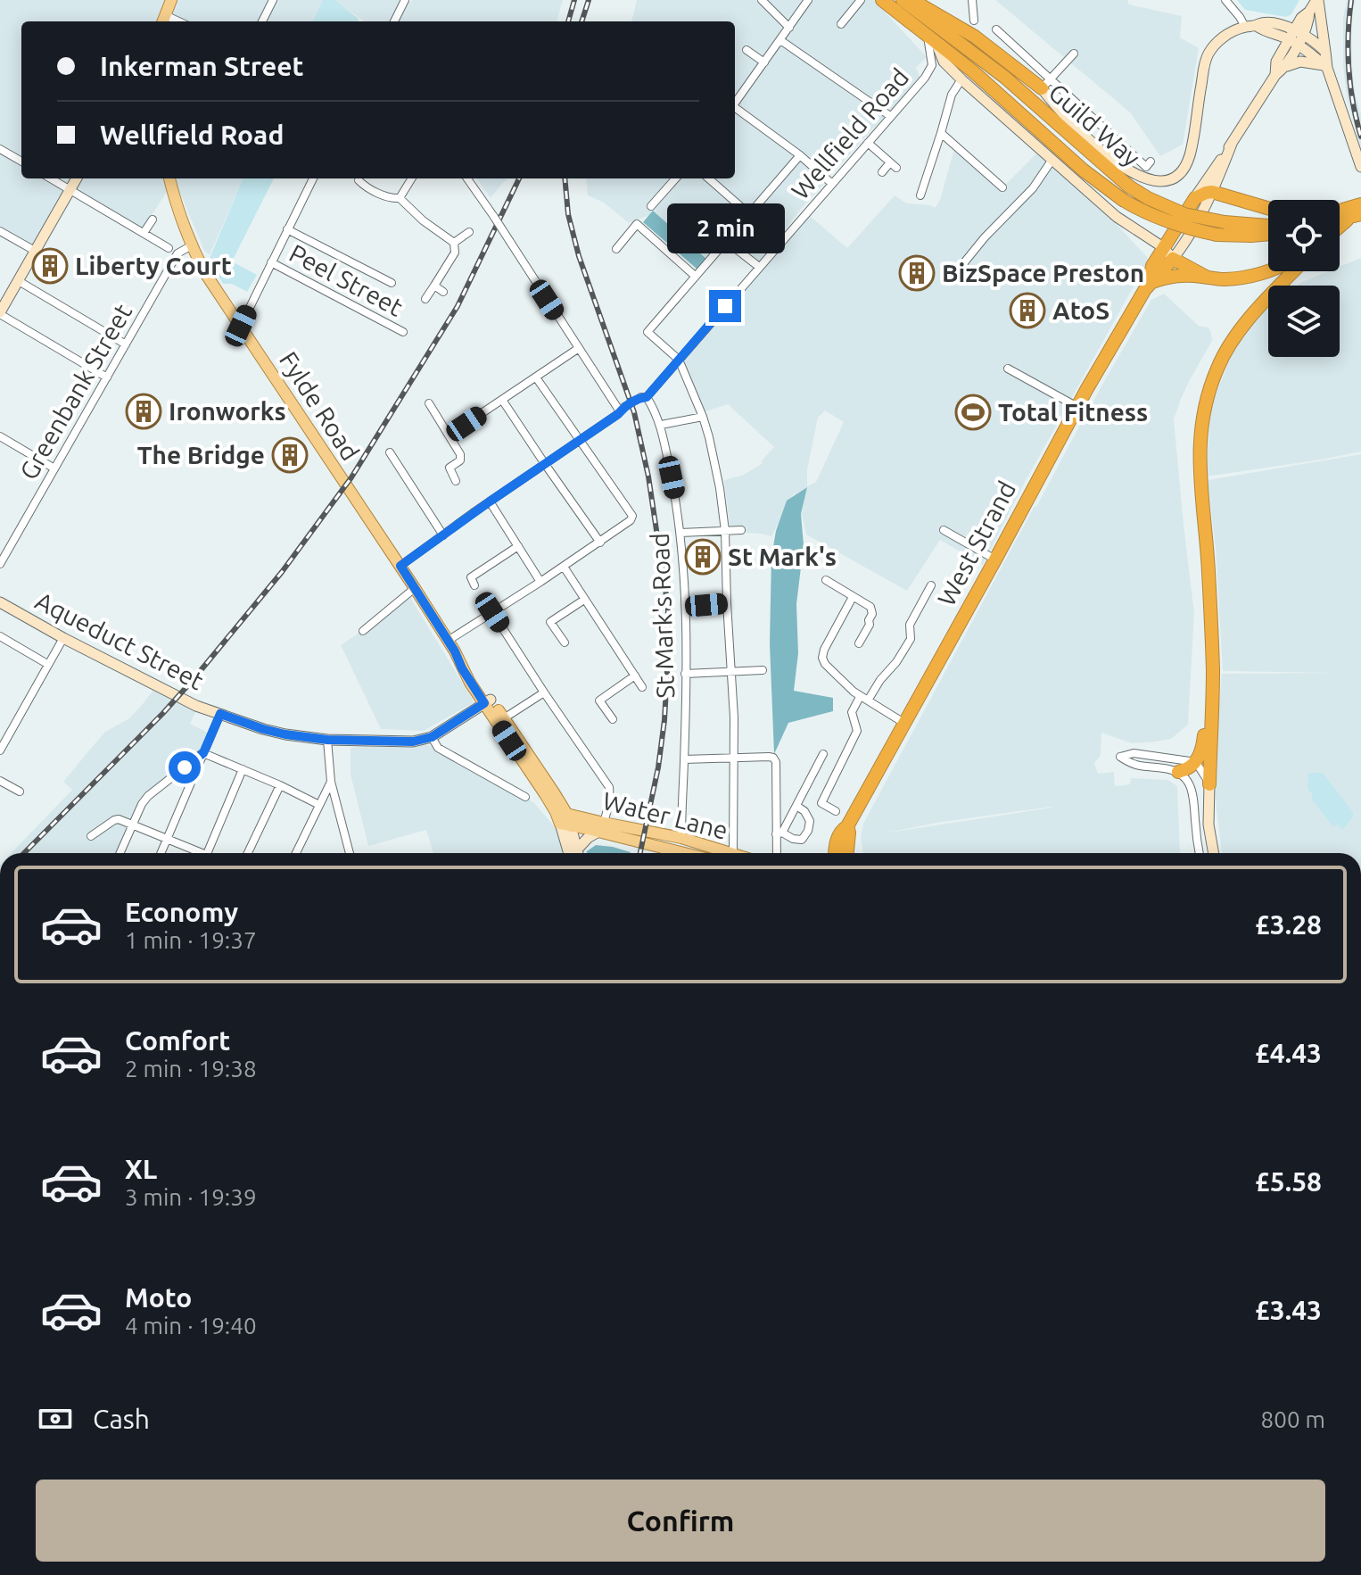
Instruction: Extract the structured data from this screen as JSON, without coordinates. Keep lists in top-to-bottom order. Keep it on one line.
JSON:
{"streets":{"highway":["Guild Way","West Strand"],"main road":["Fylde Road","Water Lane"],"street":["Wellfield Road","Peel Street","Greenbank Street","St Mark's Road","Aqueduct Street"]},"crossings":[["Guild Way","Wellfield Road"],["Wellfield Road","Fylde Road"],["Wellfield Road","St Mark's Road"],["Greenbank Street","Fylde Road"],["Fylde Road","Aqueduct Street"],["Fylde Road","Water Lane"],["St Mark's Road","Water Lane"]],"places":{"building":["Liberty Court","BizSpace Preston","AtoS","Ironworks","The Bridge","St Mark's"],"sports":["Total Fitness"]},"page":{"banner":["Inkerman Street","Wellfield Road"],"bubble":"2 min","list":[{"name":"Economy","note":"1 min · 19:37","value":"£3.28"},{"name":"Comfort","note":"2 min · 19:38","value":"£4.43"},{"name":"XL","note":"3 min · 19:39","value":"£5.58"},{"name":"Moto","note":"4 min · 19:40","value":"£3.43"}],"pay":["Cash","800 m"],"buttons":"Confirm"}}
